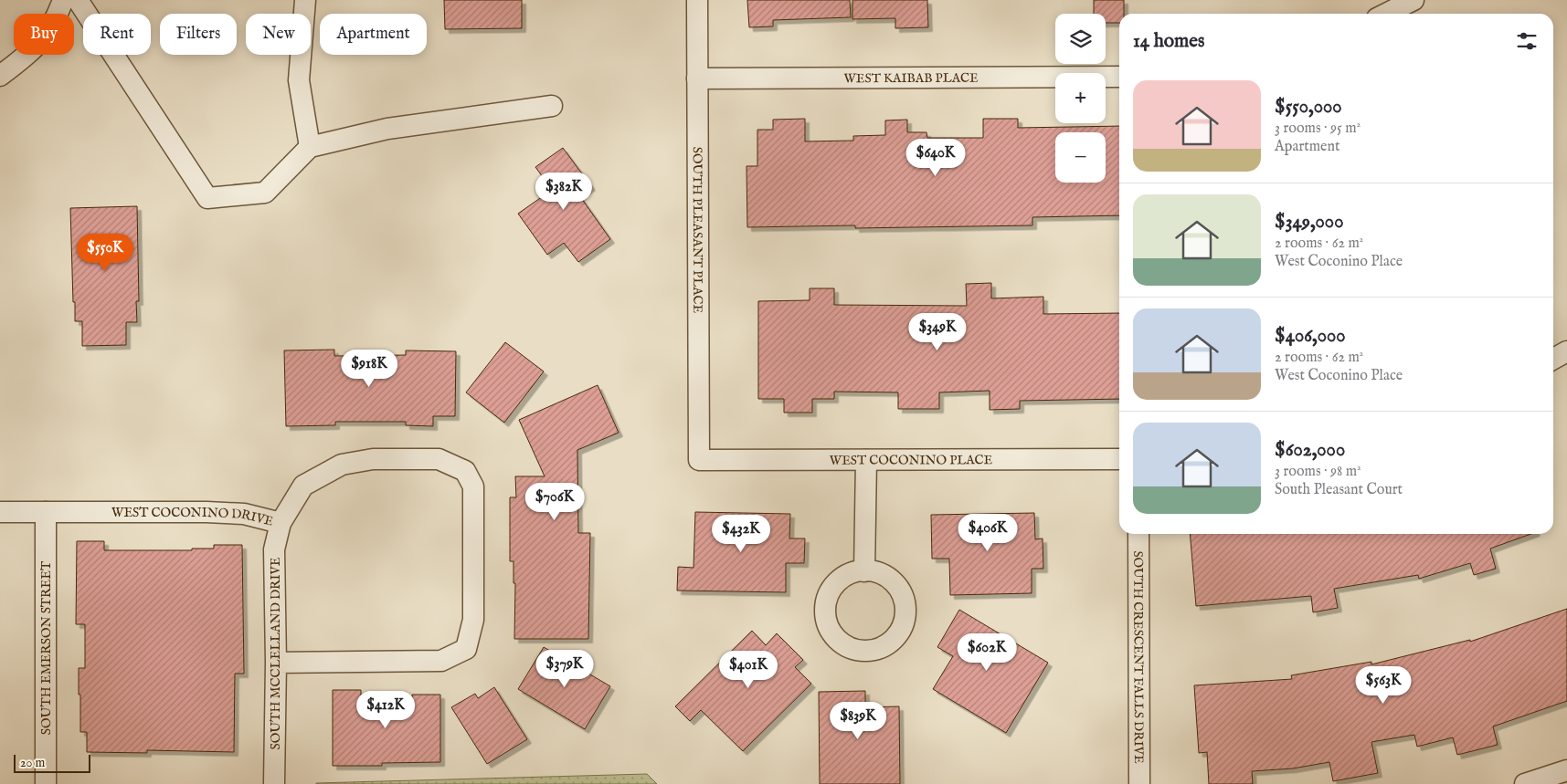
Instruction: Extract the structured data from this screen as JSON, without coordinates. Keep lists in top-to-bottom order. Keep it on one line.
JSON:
{"streets":{"street":["WEST KAIBAB PLACE","SOUTH PLEASANT PLACE","WEST COCONINO PLACE","WEST COCONINO DRIVE","SOUTH EMERSON STREET","SOUTH MCCLELLAND DRIVE","SOUTH CRESCENT FALLS DRIVE"]},"crossings":[["WEST KAIBAB PLACE","SOUTH PLEASANT PLACE"],["SOUTH PLEASANT PLACE","WEST COCONINO PLACE"],["WEST COCONINO DRIVE","SOUTH EMERSON STREET"],["WEST COCONINO DRIVE","SOUTH MCCLELLAND DRIVE"]],"scale_bar":"20 m","page":{"map_buttons":["+","−"],"chip":["Buy","Rent","Filters","New","Apartment"],"heading":"14 homes","list":[{"name":"$550,000","note":"3 rooms · 95 m² · Apartment"},{"name":"$349,000","note":"2 rooms · 62 m² · West Coconino Place"},{"name":"$406,000","note":"2 rooms · 62 m² · West Coconino Place"},{"name":"$602,000","note":"3 rooms · 98 m² · South Pleasant Court"}],"price":["$640K","$382K","$550K","$349K","$918K","$706K","$406K","$432K","$602K","$379K","$401K","$563K","$412K","$839K"],"scale":"20 m"}}
